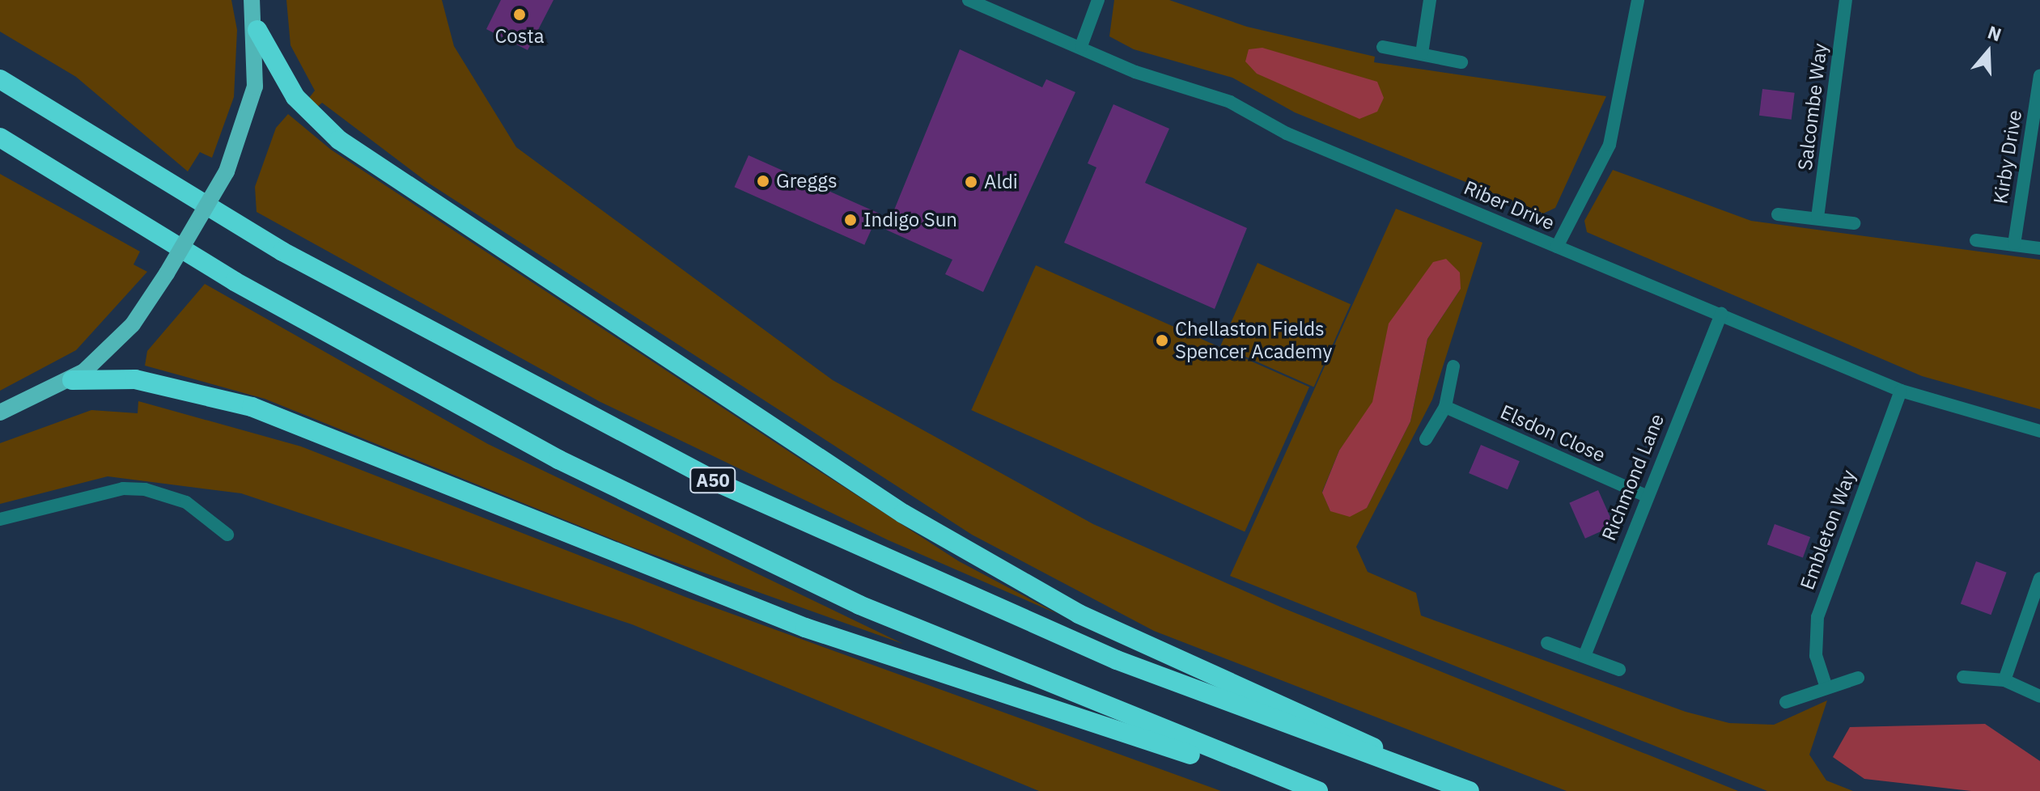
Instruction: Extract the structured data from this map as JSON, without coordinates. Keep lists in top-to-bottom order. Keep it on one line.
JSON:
{"streets":{"highway":["A50"],"street":["Salcombe Way","Kirby Drive","Riber Drive","Elsdon Close","Richmond Lane","Embleton Way"]},"crossings":[["Riber Drive","Richmond Lane"],["Riber Drive","Embleton Way"],["Elsdon Close","Richmond Lane"]],"places":["Costa","Greggs","Aldi","Indigo Sun","Chellaston Fields Spencer Academy"],"north":"top"}
